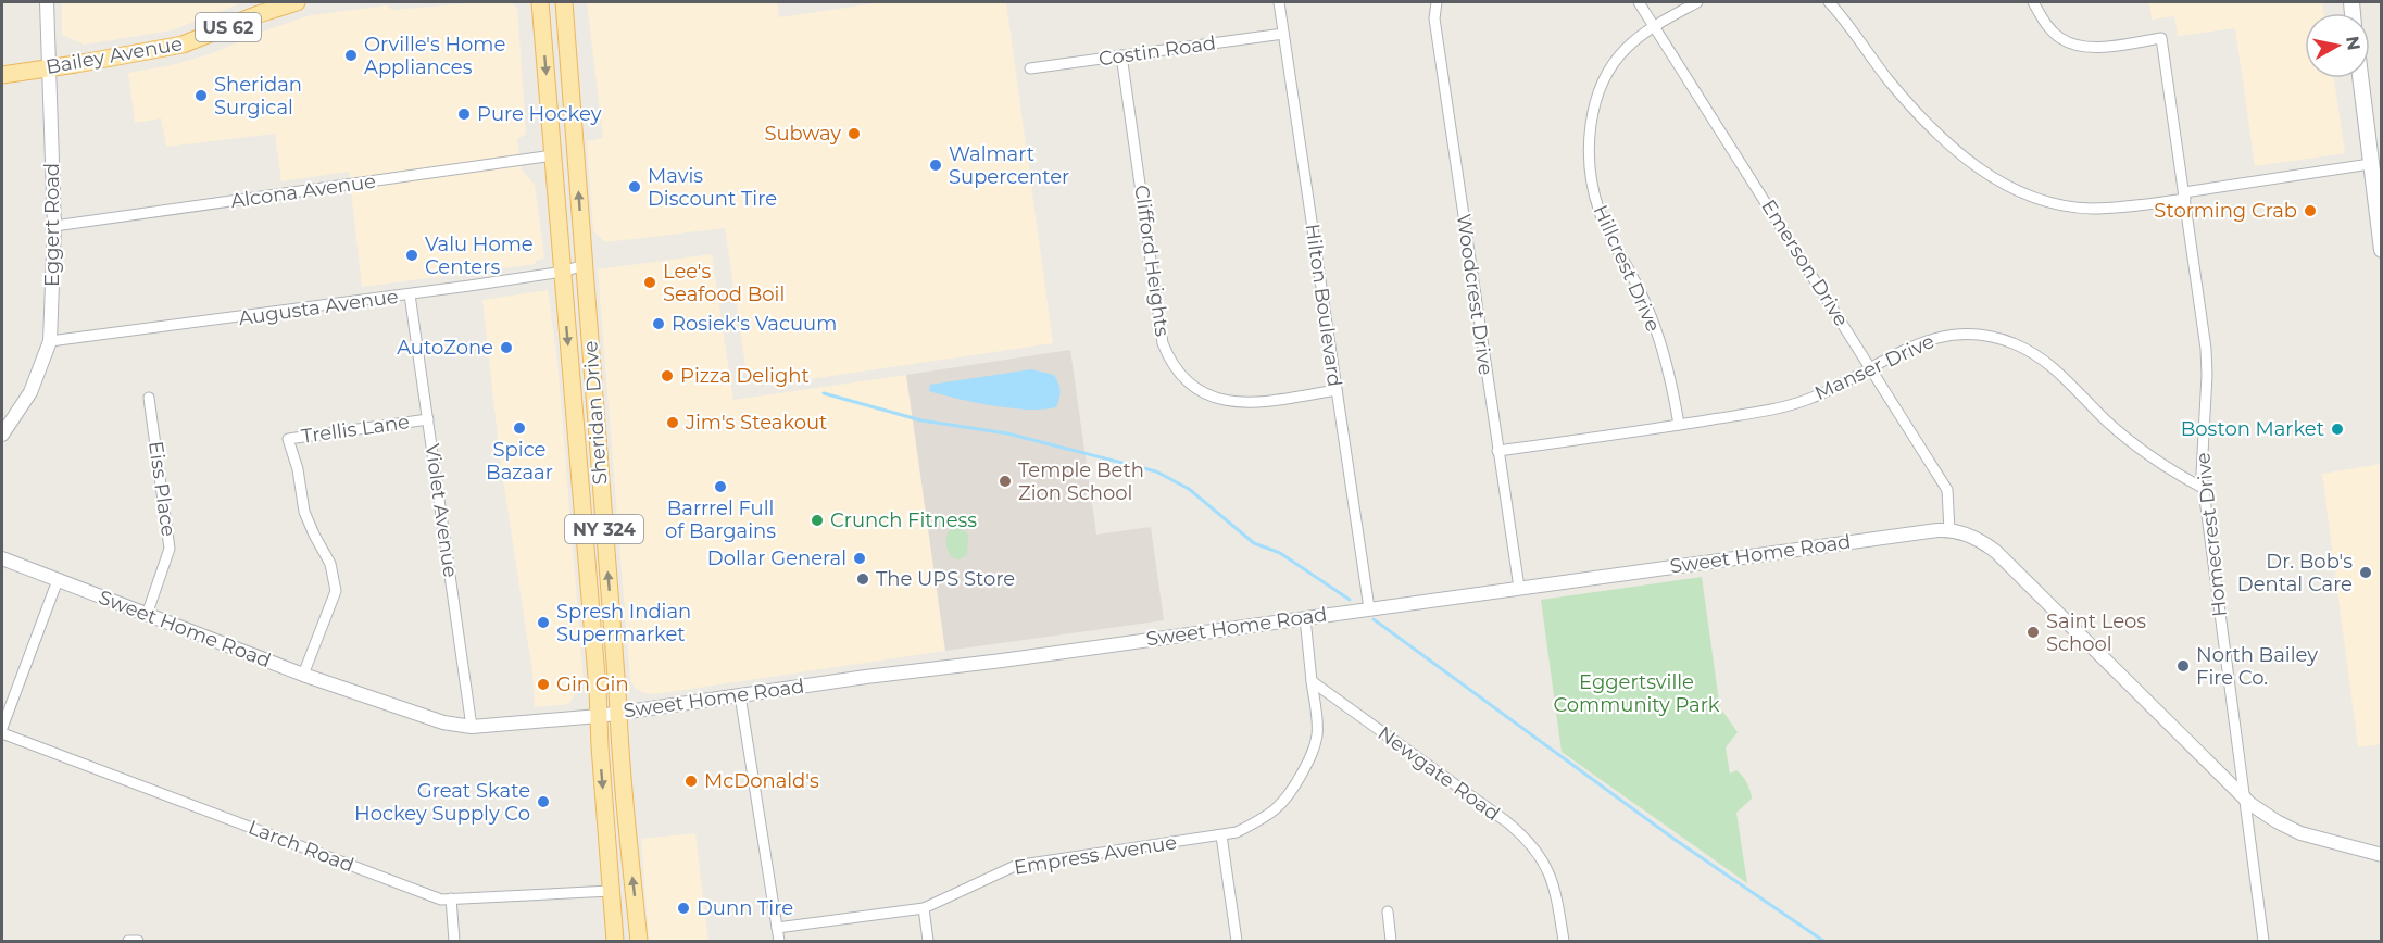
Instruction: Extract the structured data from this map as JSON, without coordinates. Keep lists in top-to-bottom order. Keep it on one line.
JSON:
{"streets":{"main road":["US 62","Bailey Avenue","Sheridan Drive","NY 324"],"street":["Costin Road","Alcona Avenue","Eggert Road","Clifford Heights","Emerson Drive","Hillcrest Drive","Woodcrest Drive","Hilton Boulevard","Augusta Avenue","Manser Drive","Trellis Lane","Eiss Place","Violet Avenue","Homecrest Drive","Sweet Home Road","Newgate Road","Larch Road","Empress Avenue"]},"crossings":[["Costin Road","Clifford Heights"],["Costin Road","Hilton Boulevard"],["Bailey Avenue","Eggert Road"],["Alcona Avenue","Eggert Road"],["Alcona Avenue","Sheridan Drive"],["Eggert Road","Augusta Avenue"],["Clifford Heights","Hilton Boulevard"],["Emerson Drive","Hillcrest Drive"],["Emerson Drive","Manser Drive"],["Emerson Drive","Sweet Home Road"],["Hillcrest Drive","Manser Drive"],["Woodcrest Drive","Manser Drive"],["Woodcrest Drive","Sweet Home Road"],["Hilton Boulevard","Sweet Home Road"],["Augusta Avenue","Sheridan Drive"],["Augusta Avenue","Violet Avenue"],["Manser Drive","Homecrest Drive"],["Sheridan Drive","Sweet Home Road"],["Sheridan Drive","Larch Road"],["Trellis Lane","Violet Avenue"],["Trellis Lane","Sweet Home Road"],["Eiss Place","Sweet Home Road"],["Violet Avenue","Sweet Home Road"],["Homecrest Drive","Sweet Home Road"],["Newgate Road","Empress Avenue"]],"parks":["Eggertsville Community Park"],"places":["Orville's Home Appliances","Sheridan Surgical","Pure Hockey","Subway","Walmart Supercenter","Mavis Discount Tire","Storming Crab","Valu Home Centers","Lee's Seafood Boil","Rosiek's Vacuum","AutoZone","Pizza Delight","Jim's Steakout","Spice Bazaar","Boston Market","Temple Beth Zion School","Barrrel Full of Bargains","Crunch Fitness","Dollar General","Dr. Bob's Dental Care","The UPS Store","Spresh Indian Supermarket","Saint Leos School","North Bailey Fire Co.","Gin Gin","McDonald's","Great Skate Hockey Supply Co","Dunn Tire"],"north":"right"}
